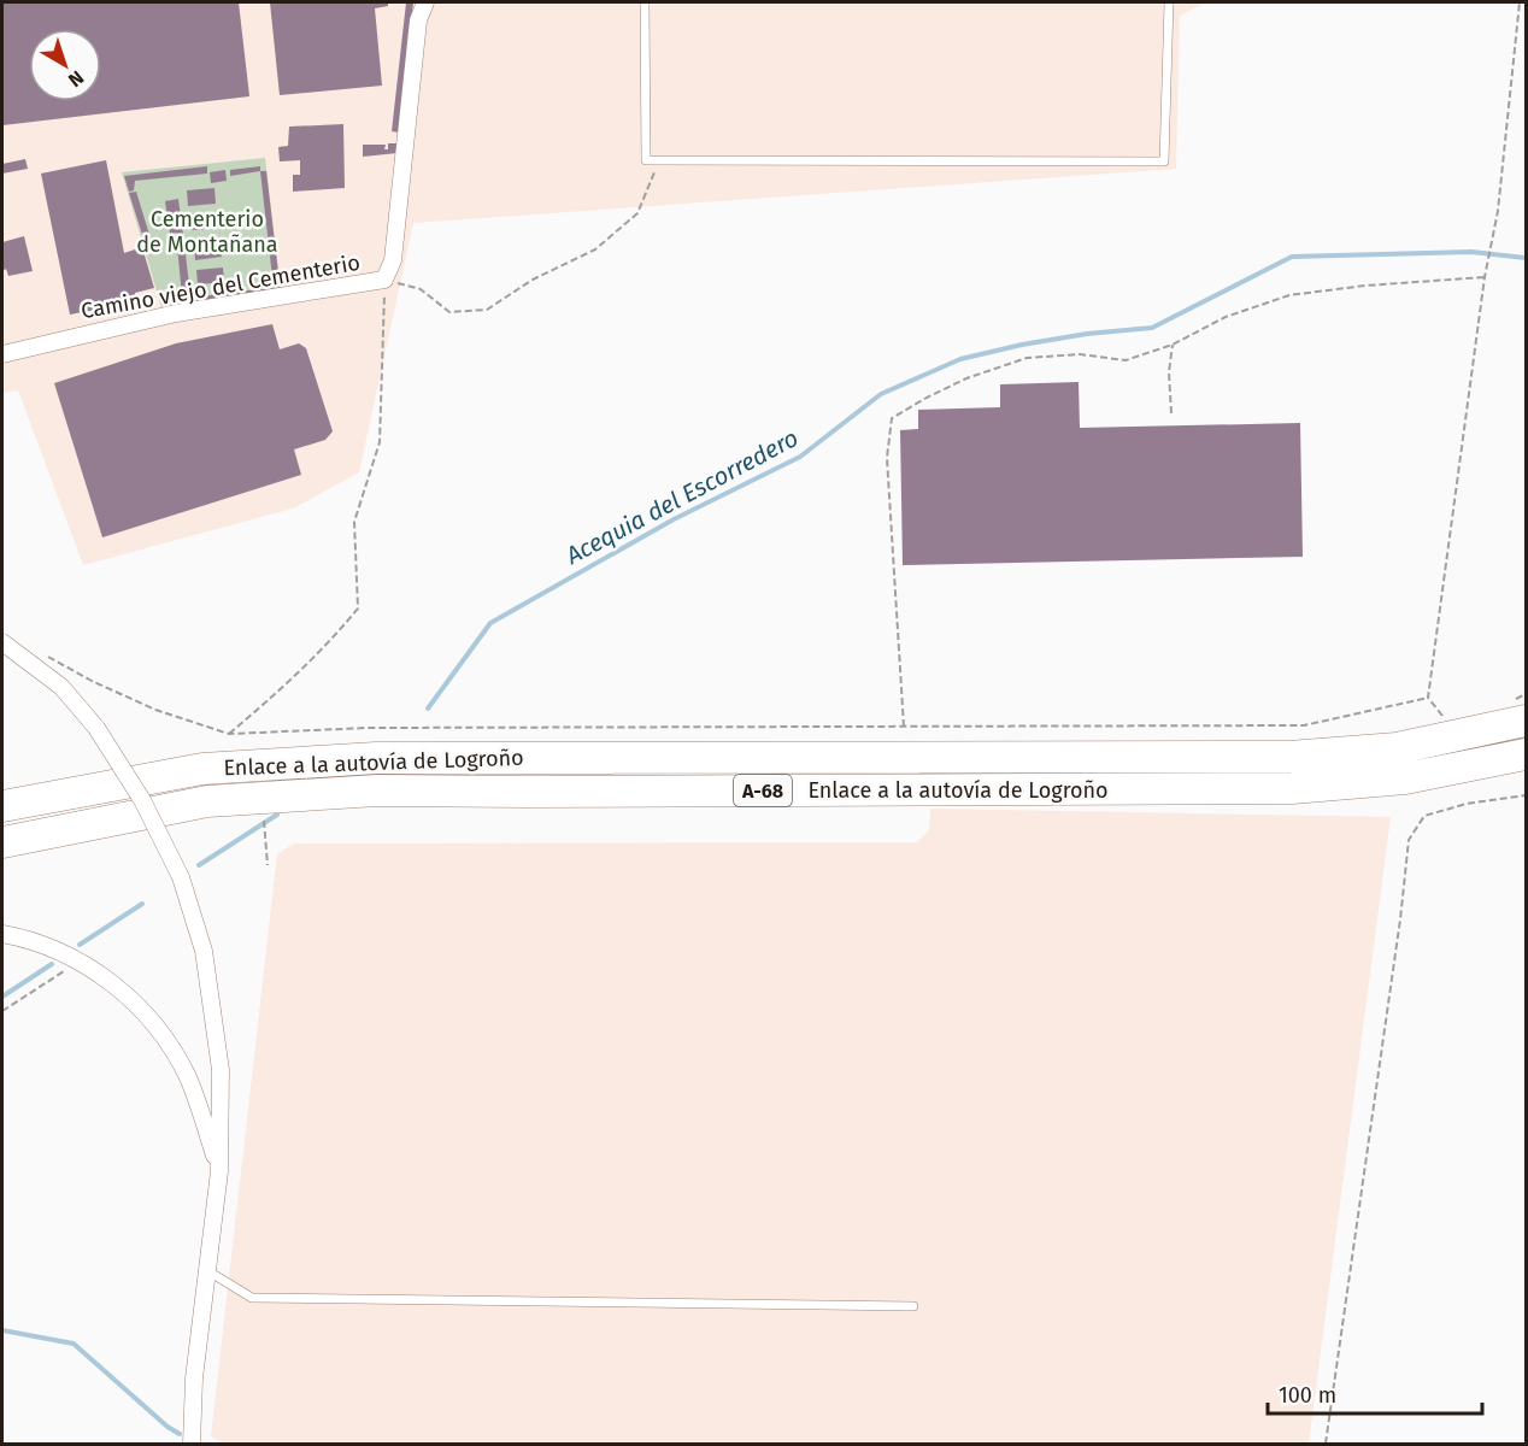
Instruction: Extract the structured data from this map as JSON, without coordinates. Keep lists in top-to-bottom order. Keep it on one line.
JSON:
{"streets":{"highway":["Enlace a la autovía de Logroño","A-68"],"street":["Camino viejo del Cementerio"]},"water":["Acequia del Escorredero"],"parks":["Cementerio de Montañana"],"scale_bar":"100 m","north":"bottom right"}
